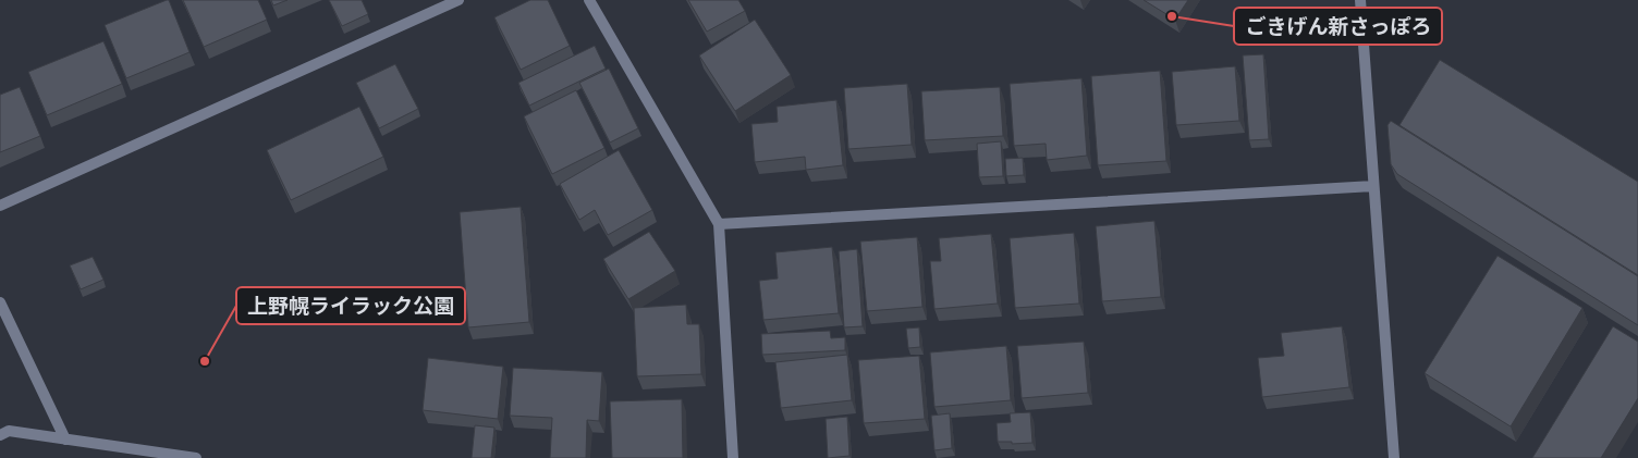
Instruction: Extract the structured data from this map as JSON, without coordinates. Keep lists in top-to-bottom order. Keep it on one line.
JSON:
{"places":["ごきげん新さっぽろ","上野幌ライラック公園"]}
